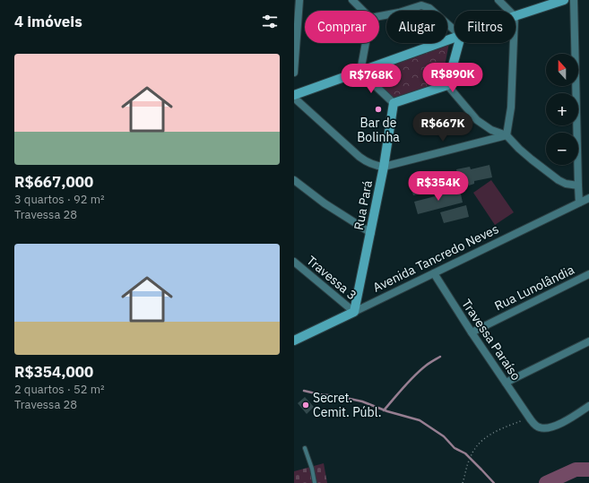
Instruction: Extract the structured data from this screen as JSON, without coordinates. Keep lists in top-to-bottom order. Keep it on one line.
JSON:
{"streets":{"street":["Rua Pará","Avenida Tancredo Neves","Travessa 3","Rua Lunolândia","Travessa Paraíso"]},"crossings":[["Rua Pará","Avenida Tancredo Neves"],["Rua Pará","Travessa 3"],["Avenida Tancredo Neves","Travessa 3"],["Avenida Tancredo Neves","Travessa Paraíso"],["Rua Lunolândia","Travessa Paraíso"]],"places":["Bar de Bolinha","Secret. Cemit. Públ."],"north":"top","page":{"heading":"4 imóveis","chip":["Comprar","Alugar","Filtros"],"list":[{"name":"R$667,000","note":"3 quartos · 92 m² · Travessa 28"},{"name":"R$354,000","note":"2 quartos · 52 m² · Travessa 28"}],"map_buttons":["+","−"],"price":["R$890K","R$768K","R$667K","R$354K"]}}
